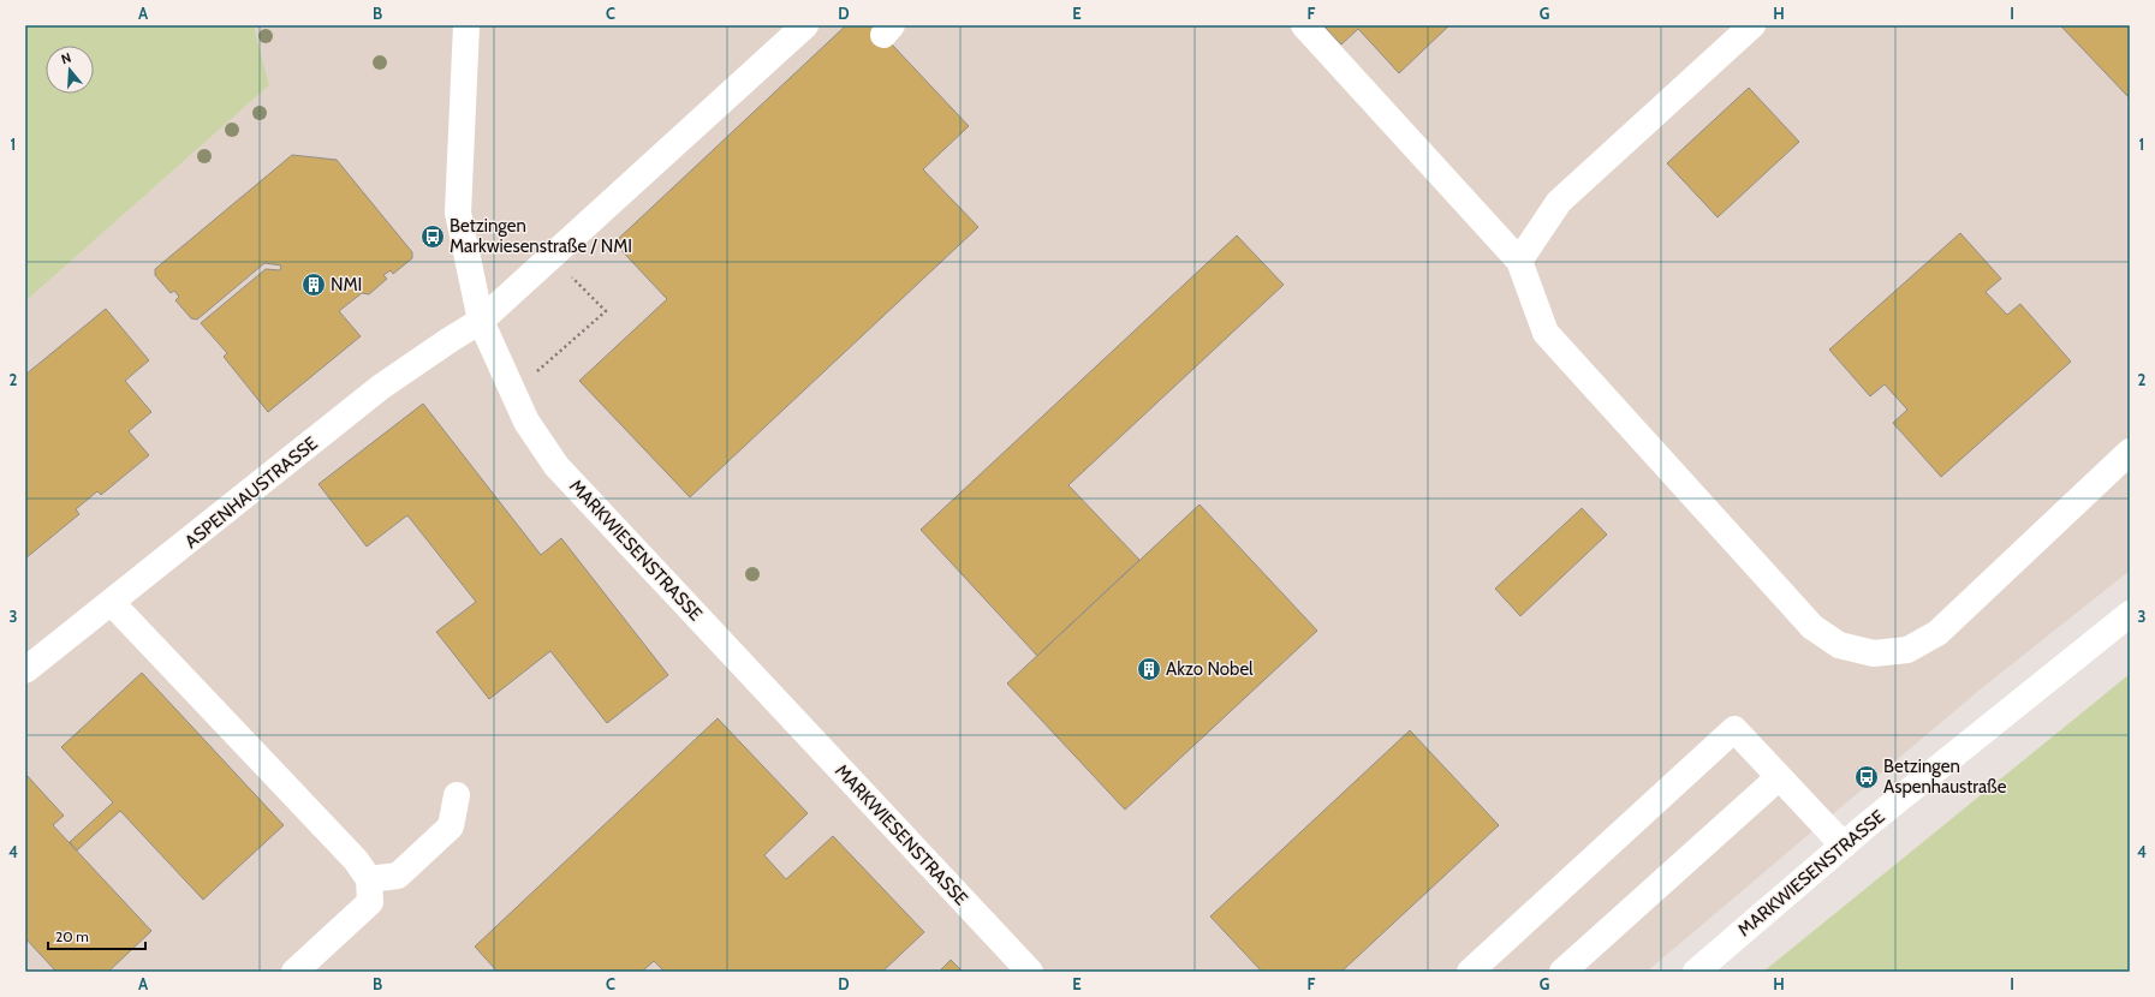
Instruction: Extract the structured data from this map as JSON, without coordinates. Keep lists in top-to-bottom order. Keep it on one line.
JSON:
{"streets":{"street":["ASPENHAUSTRASSE","MARKWIESENSTRASSE"]},"crossings":[["ASPENHAUSTRASSE","MARKWIESENSTRASSE"]],"places":{"bus stop":["Betzingen Markwiesenstraße / NMI","Betzingen Aspenhaustraße"],"building":["NMI","Akzo Nobel"]},"scale_bar":"20 m","north":"top","grid":{"columns":["A","B","C","D","E","F","G","H","I"],"rows":["1","2","3","4"]}}
